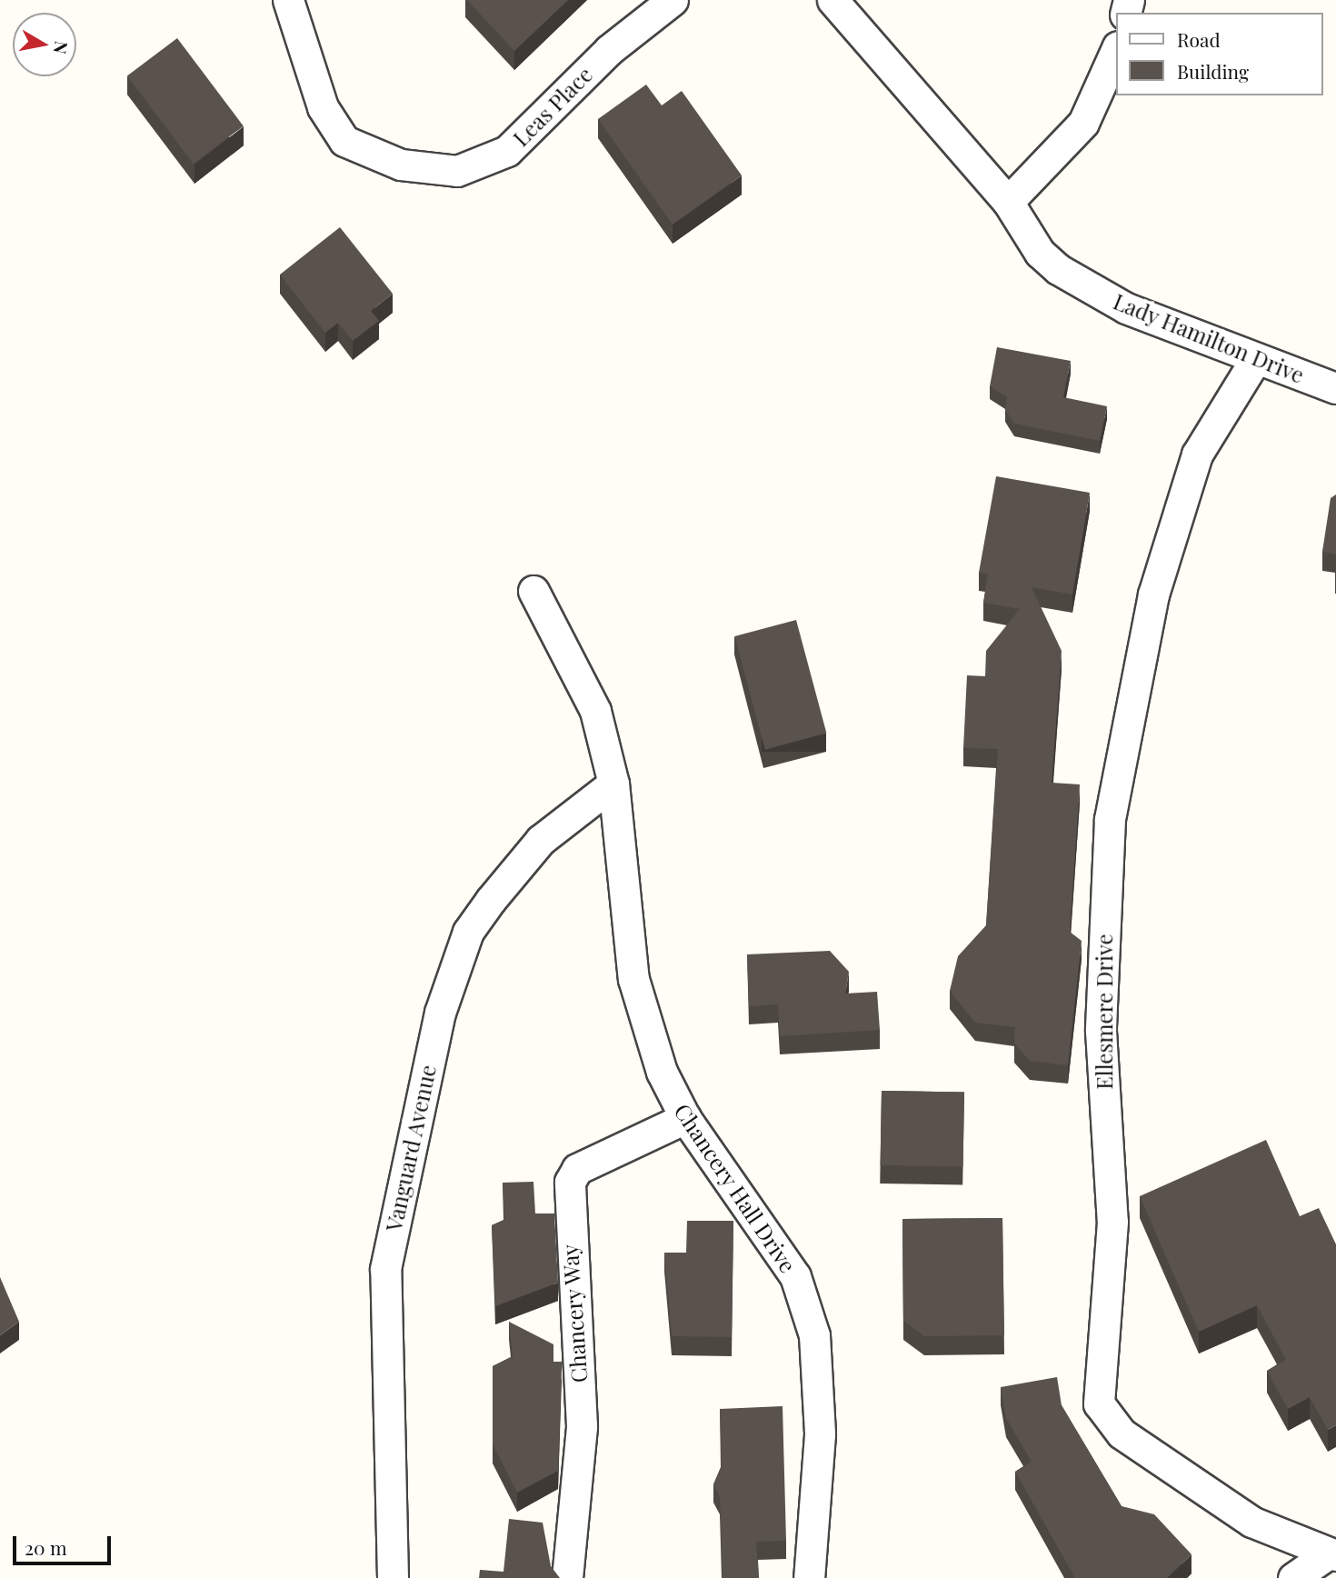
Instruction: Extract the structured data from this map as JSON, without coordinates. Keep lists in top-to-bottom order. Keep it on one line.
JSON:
{"streets":{"street":["Leas Place","Lady Hamilton Drive","Ellesmere Drive","Vanguard Avenue","Chancery Hall Drive","Chancery Way"]},"crossings":[["Lady Hamilton Drive","Ellesmere Drive"],["Vanguard Avenue","Chancery Hall Drive"],["Chancery Hall Drive","Chancery Way"]],"legend":["Road","Building"],"scale_bar":"20 m","north":"right"}
